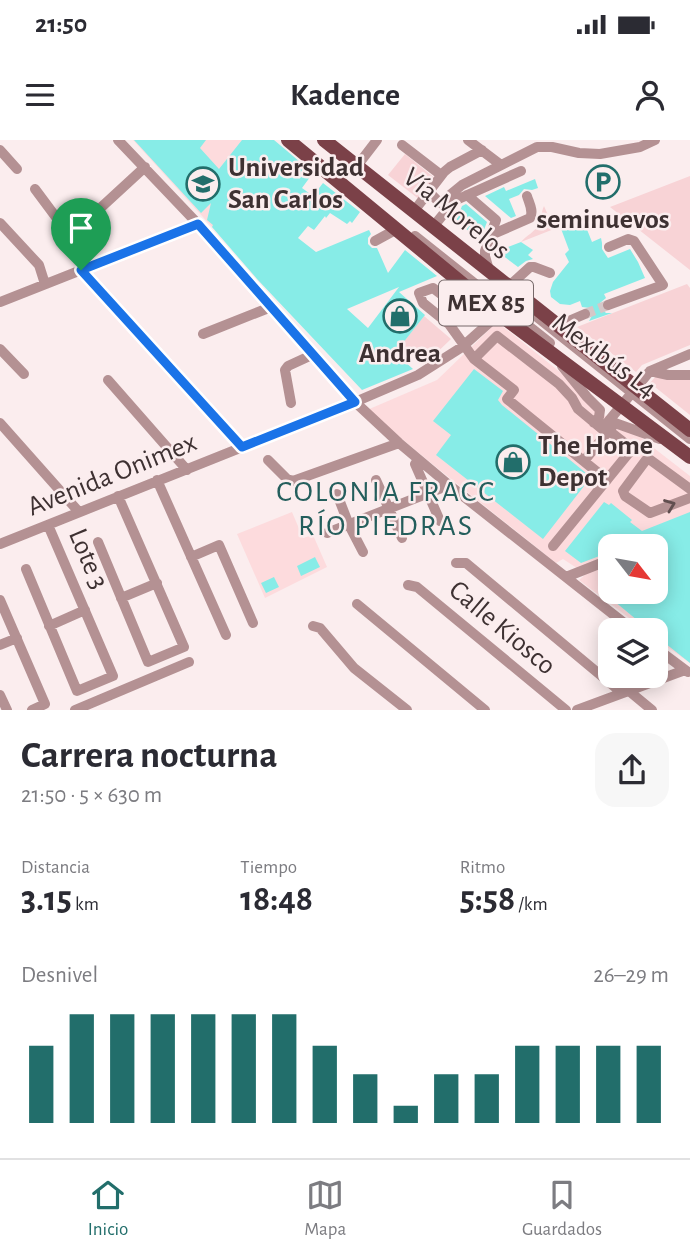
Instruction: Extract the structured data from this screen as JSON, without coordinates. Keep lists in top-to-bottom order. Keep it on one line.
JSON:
{"streets":{"main road":["Vía Morelos","MEX 85"],"street":["Mexibús L4","Avenida Onimex","Lote 3","Calle Kiosco"]},"crossings":[["Vía Morelos","Mexibús L4"],["Vía Morelos","Avenida Onimex"],["Avenida Onimex","Lote 3"]],"districts":["COLONIA FRACC RÍO PIEDRAS"],"places":{"parking":["seminuevos"],"school or university":["Universidad San Carlos"],"shop":["Andrea","The Home Depot"]},"north":"bottom right","page":{"status":"21:50","header":"Kadence","heading":["Carrera nocturna","21:50 · 5 × 630 m"],"stats":[["Distancia","3.15 km"],["Tiempo","18:48"],["Ritmo","5:58 /km"]],"chart":["Desnivel","26–29 m"],"tabs":["Inicio","Mapa","Guardados"]}}
